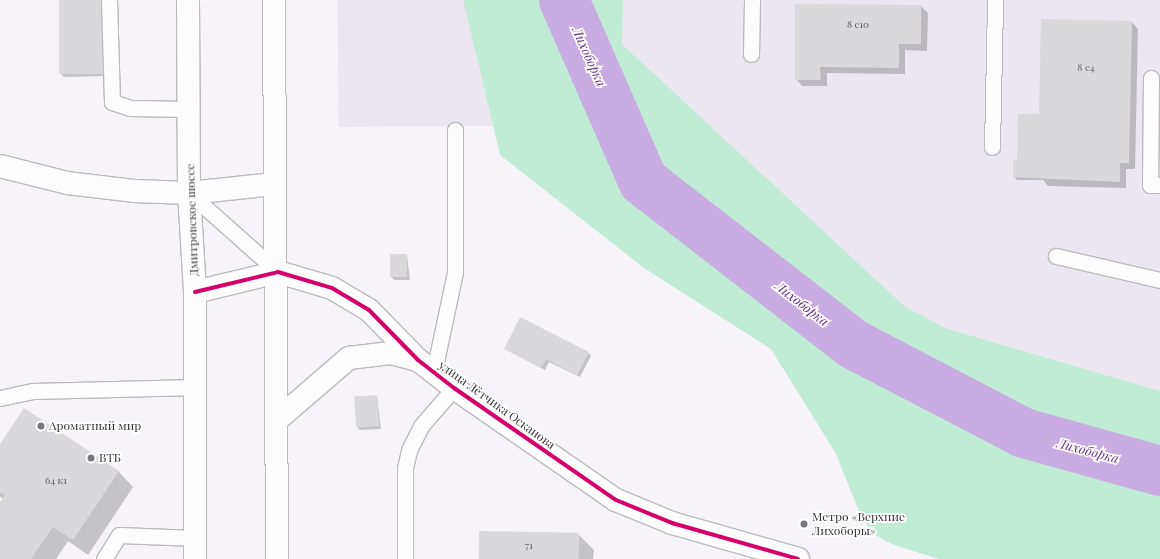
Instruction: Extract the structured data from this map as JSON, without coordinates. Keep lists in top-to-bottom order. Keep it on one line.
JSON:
{"streets":{"main road":["Дмитровское шоссе","улица Лётчика Осканова"]},"water":["Лихоборка"],"places":["Ароматный мир","ВТБ","Метро «Верхние Лихоборы»"],"house_numbers":["8 с10","8 с4","64 к1","71"]}
